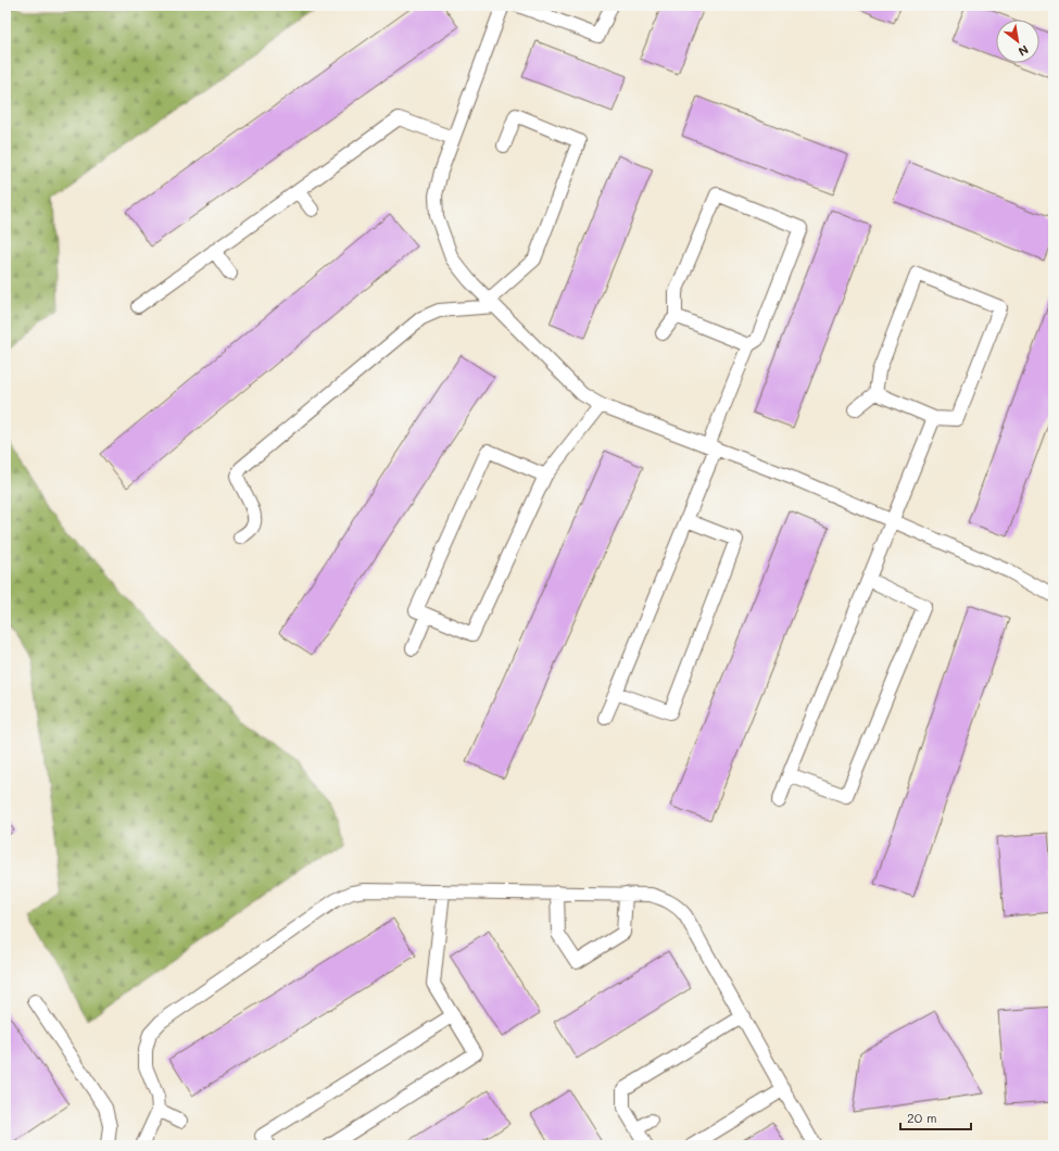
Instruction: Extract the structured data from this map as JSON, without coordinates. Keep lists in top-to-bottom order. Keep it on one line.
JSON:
{"scale_bar":"20 m","north":"bottom right"}
